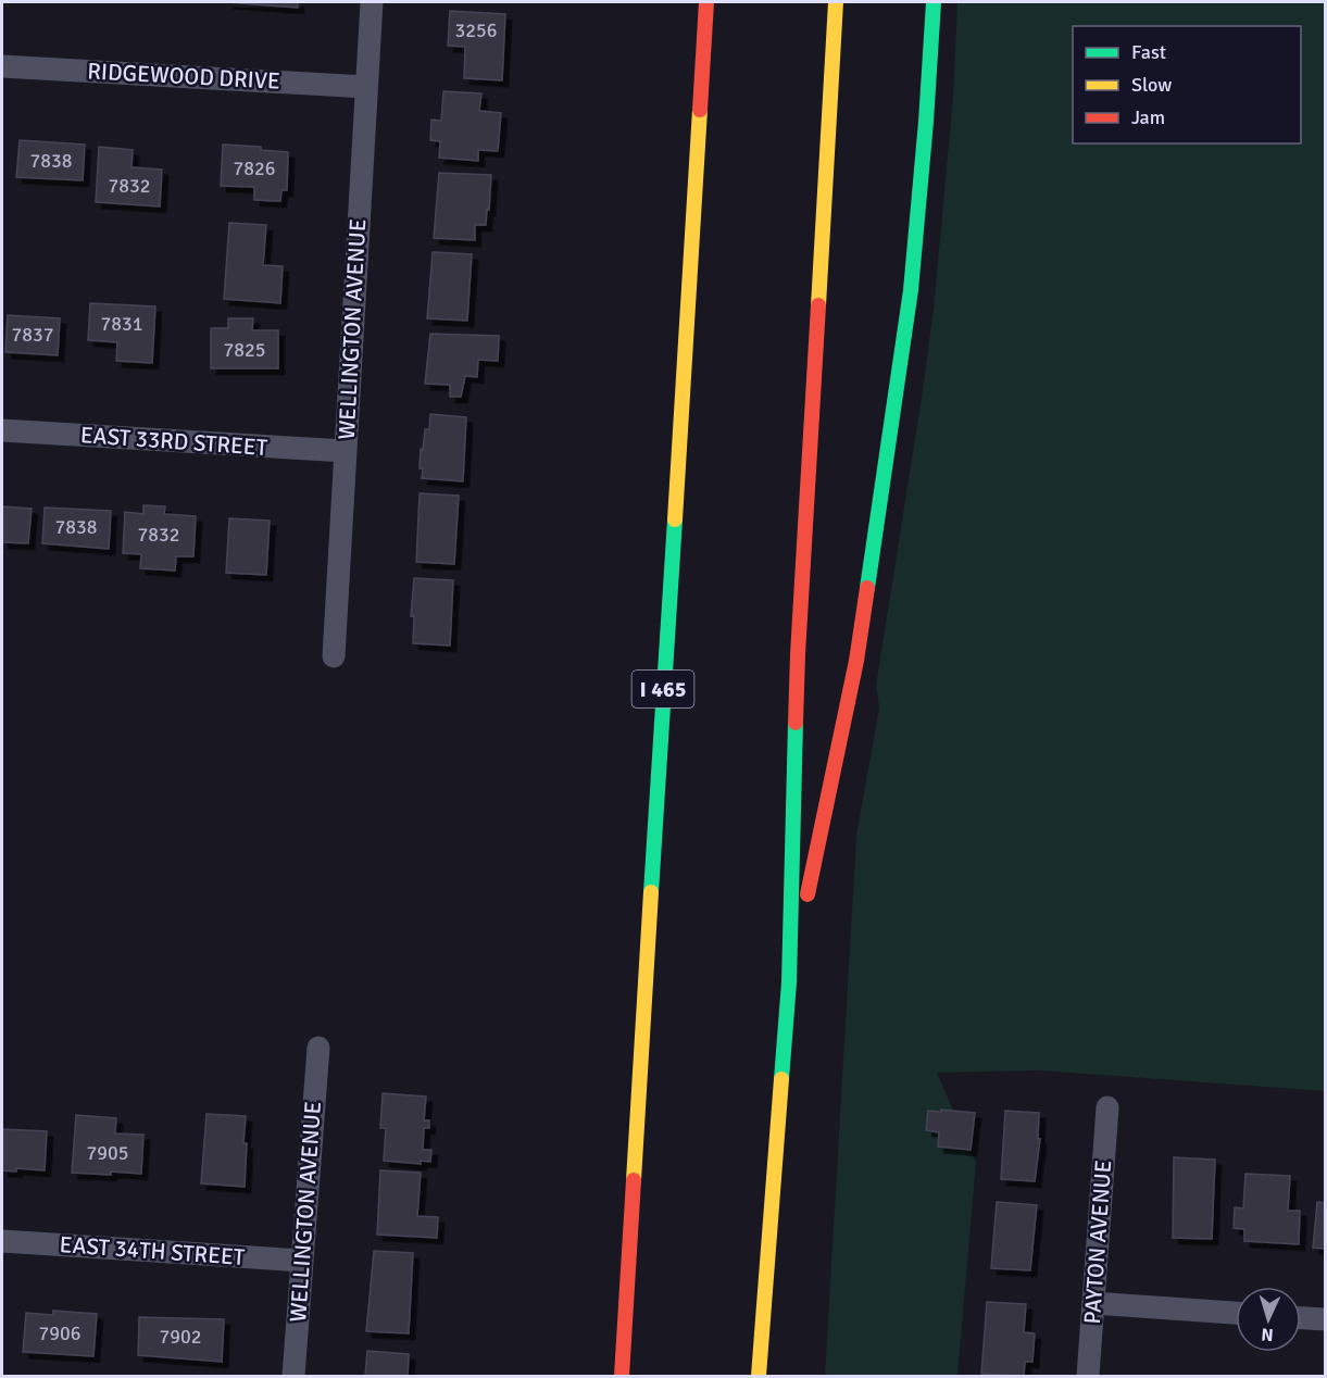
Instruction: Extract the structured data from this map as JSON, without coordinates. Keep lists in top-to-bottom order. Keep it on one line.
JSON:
{"streets":{"highway":["I 465"],"street":["RIDGEWOOD DRIVE","WELLINGTON AVENUE","EAST 33RD STREET","PAYTON AVENUE","EAST 34TH STREET"]},"crossings":[["RIDGEWOOD DRIVE","WELLINGTON AVENUE"],["WELLINGTON AVENUE","EAST 33RD STREET"],["WELLINGTON AVENUE","EAST 34TH STREET"]],"house_numbers":["3256","7838","7826","7832","7831","7837","7825","7838","7832","7905","7906","7902"],"legend":["Fast","Slow","Jam"],"north":"bottom"}
